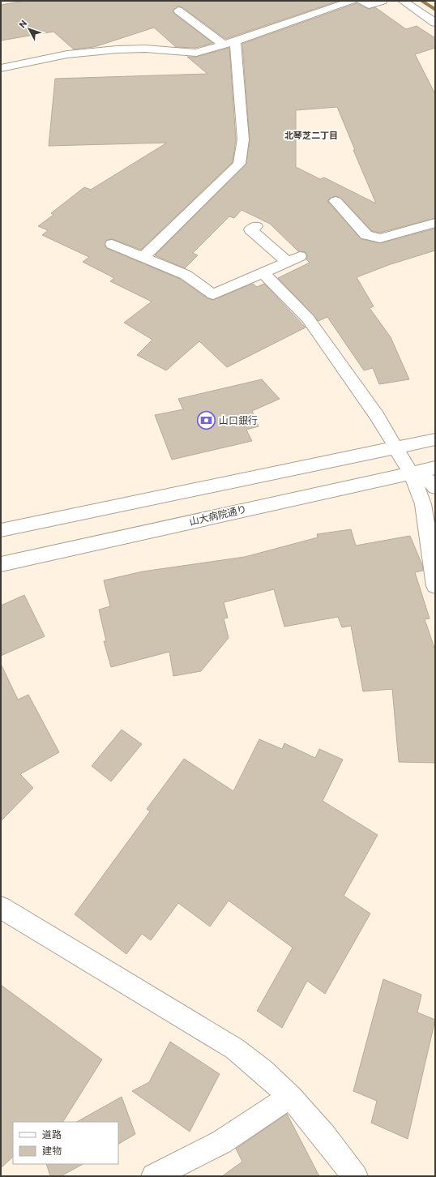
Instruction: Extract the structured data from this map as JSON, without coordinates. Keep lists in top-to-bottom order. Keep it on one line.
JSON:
{"streets":{"street":["山大病院通り"]},"districts":["北琴芝二丁目"],"places":{"bank":["山口銀行"]},"legend":["道路","建物"],"north":"top left"}
